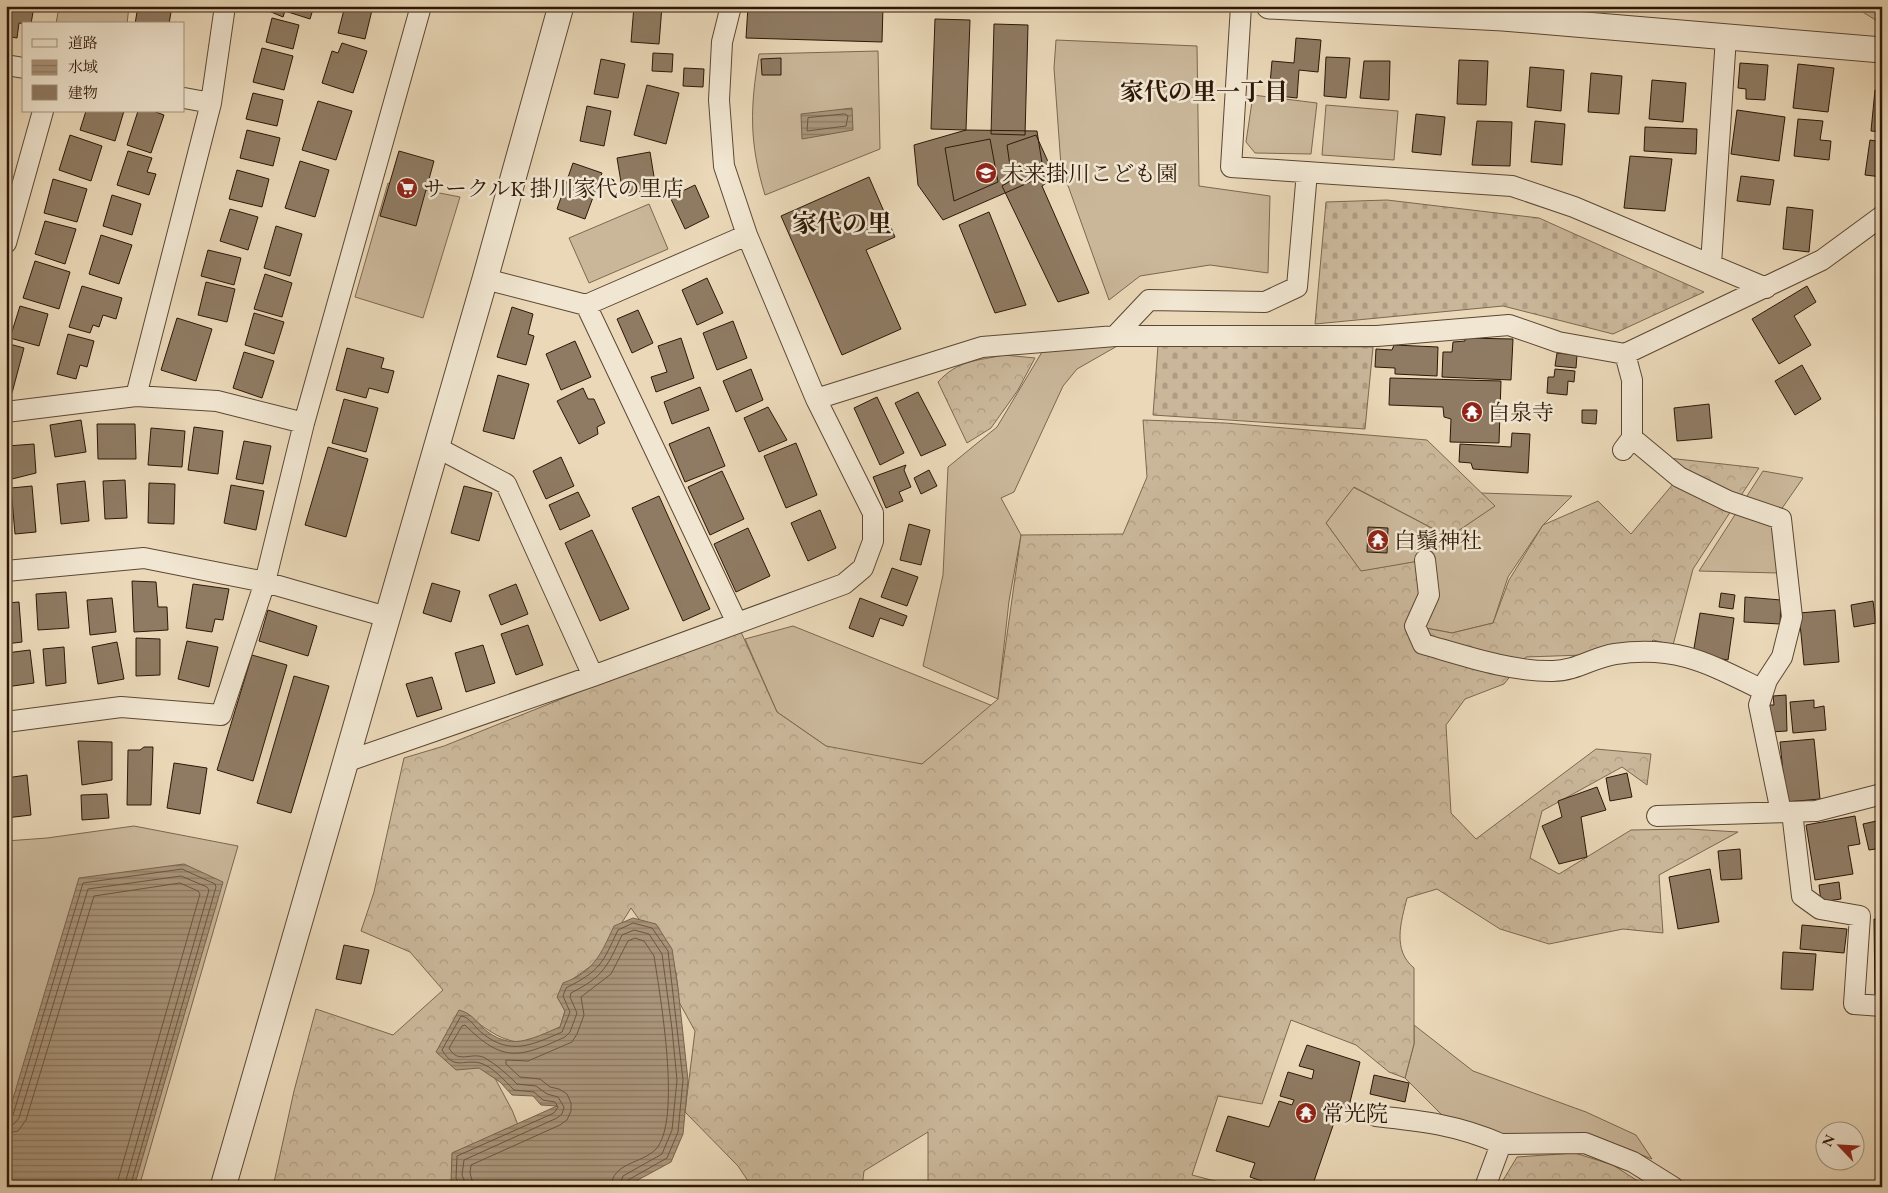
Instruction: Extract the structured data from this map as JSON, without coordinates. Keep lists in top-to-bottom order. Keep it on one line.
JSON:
{"districts":["家代の里一丁目","家代の里"],"places":{"school or university":["未来掛川こども園"],"supermarket":["サークルK 掛川家代の里店"],"temple":["白泉寺","白鬚神社","常光院"]},"legend":["道路","水域","建物"],"north":"top left"}
